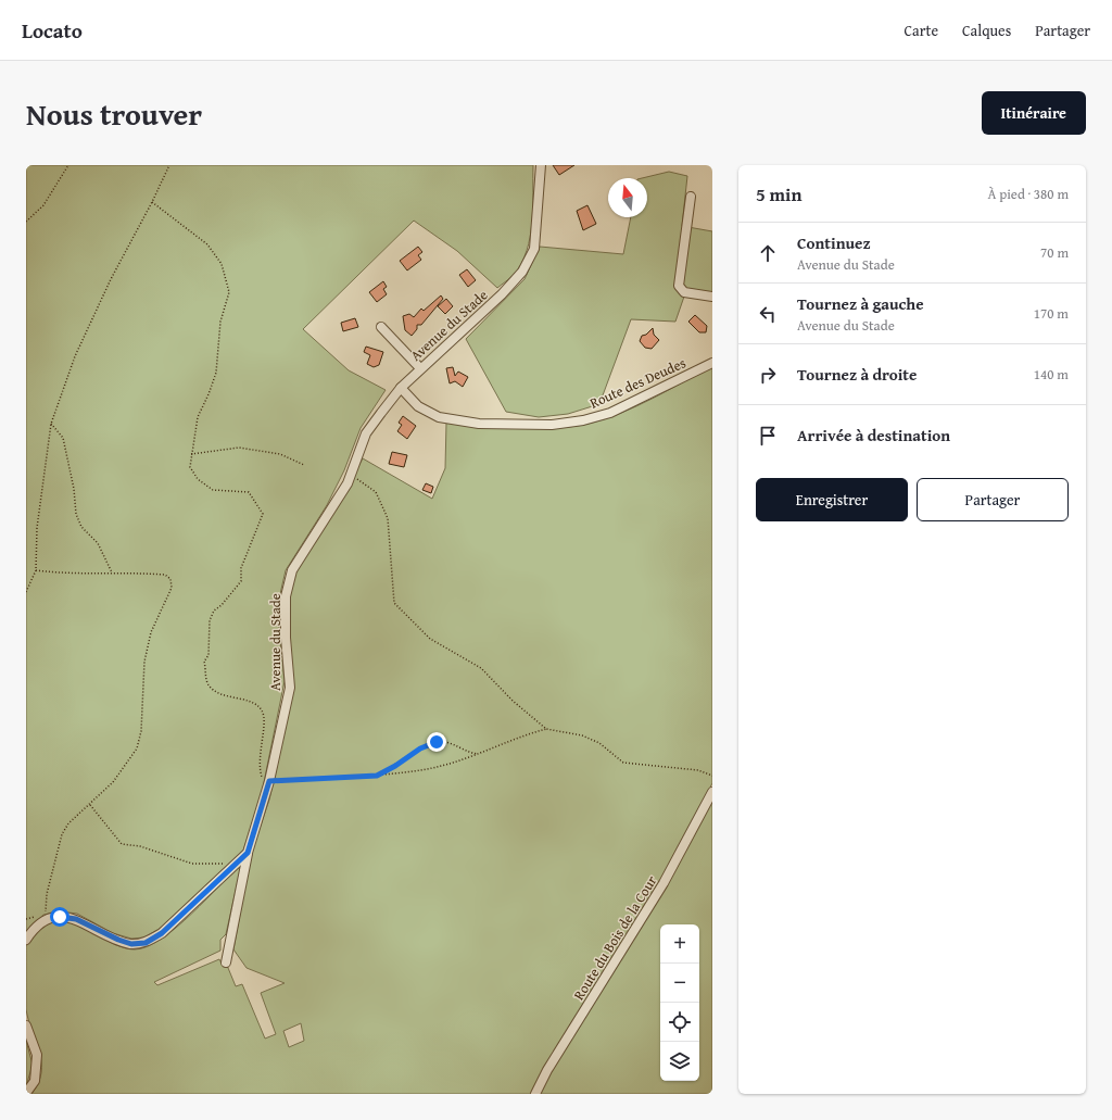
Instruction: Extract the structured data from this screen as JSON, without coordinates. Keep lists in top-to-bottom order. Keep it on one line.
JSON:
{"streets":{"street":["Avenue du Stade","Route des Deudes","Route du Bois de la Cour"]},"crossings":[["Avenue du Stade","Route des Deudes"]],"north":"top","page":{"header":"Locato","nav":["Carte","Calques","Partager"],"title":"Nous trouver","buttons":["Itinéraire",["Enregistrer","Partager"]],"heading":["5 min","À pied · 380 m"],"list":[["Continuez","Avenue du Stade","70 m"],["Tournez à gauche","Avenue du Stade","170 m"],["Tournez à droite","140 m"],"Arrivée à destination"],"map_buttons":["+","−"]}}
